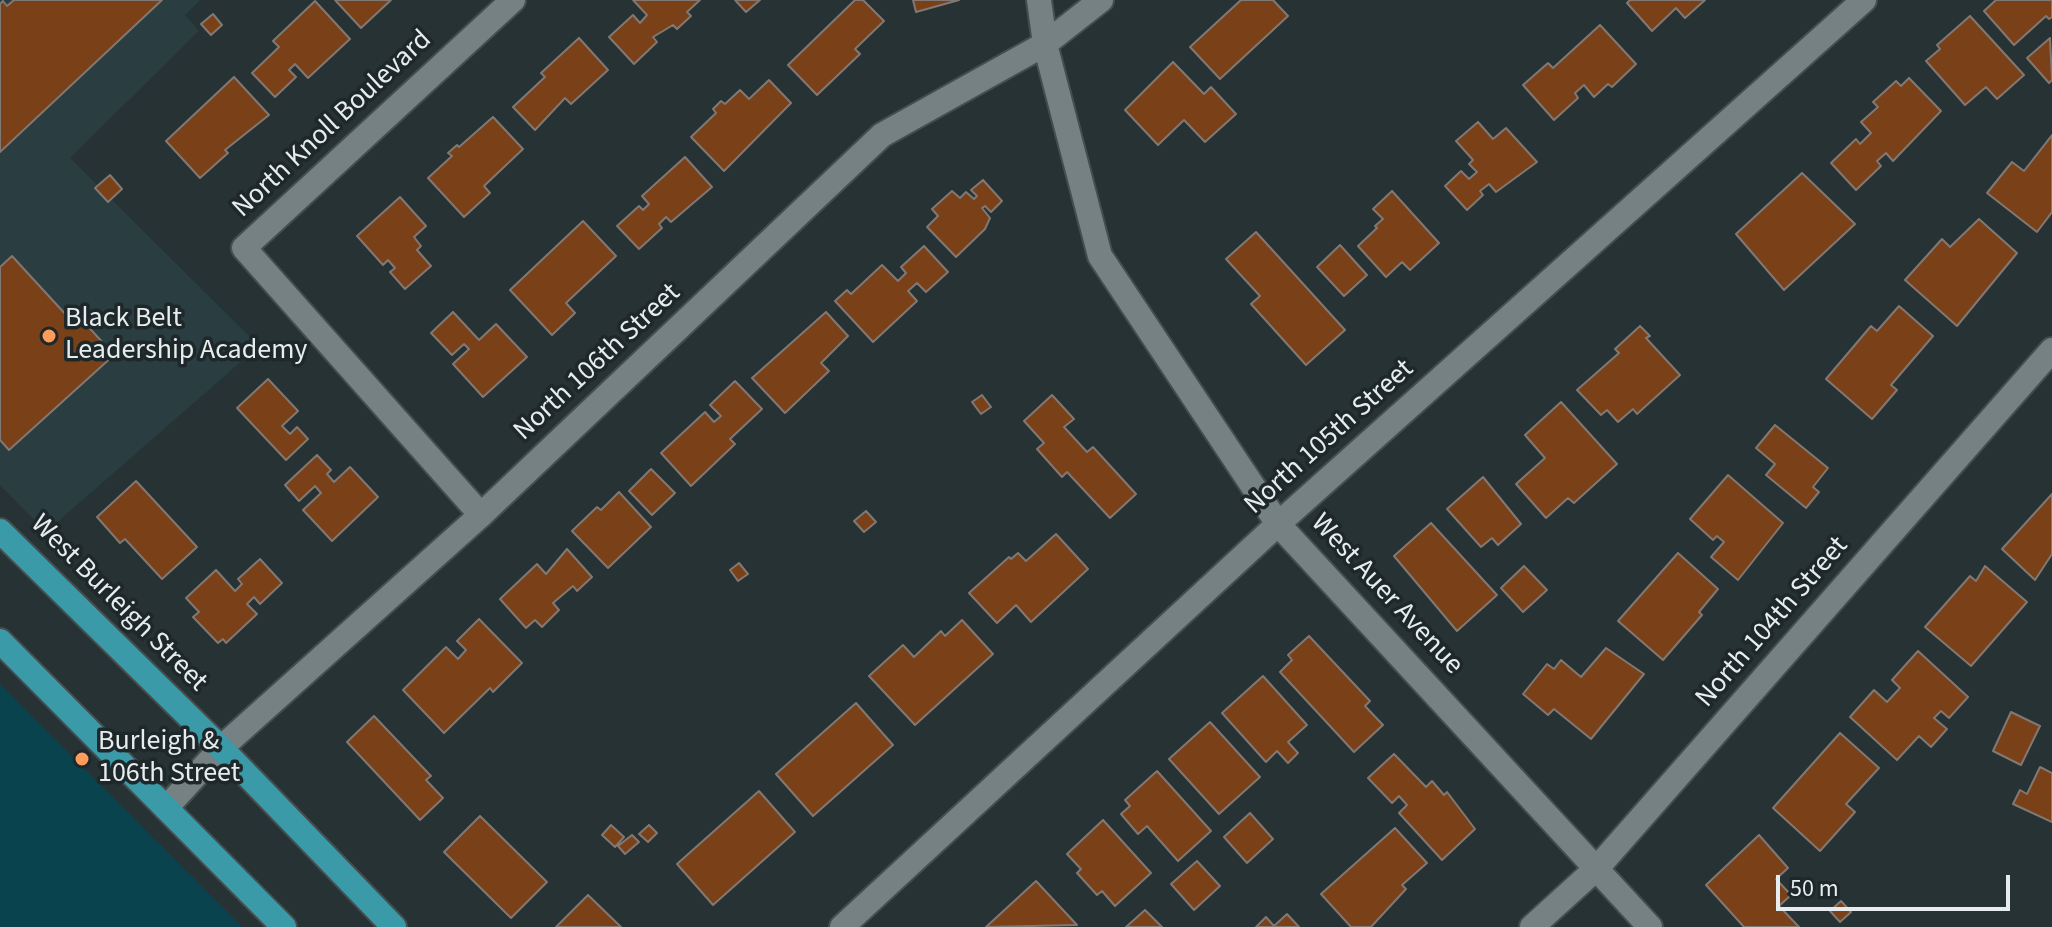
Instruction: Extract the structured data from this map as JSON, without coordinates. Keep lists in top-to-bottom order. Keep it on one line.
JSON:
{"streets":{"main road":["West Burleigh Street"],"street":["North Knoll Boulevard","North 106th Street","North 105th Street","West Auer Avenue","North 104th Street"]},"crossings":[["North Knoll Boulevard","North 106th Street"],["North 106th Street","West Auer Avenue"],["North 106th Street","West Burleigh Street"],["North 105th Street","West Auer Avenue"],["West Auer Avenue","North 104th Street"]],"places":["Black Belt Leadership Academy","Burleigh & 106th Street"],"scale_bar":"50 m"}
